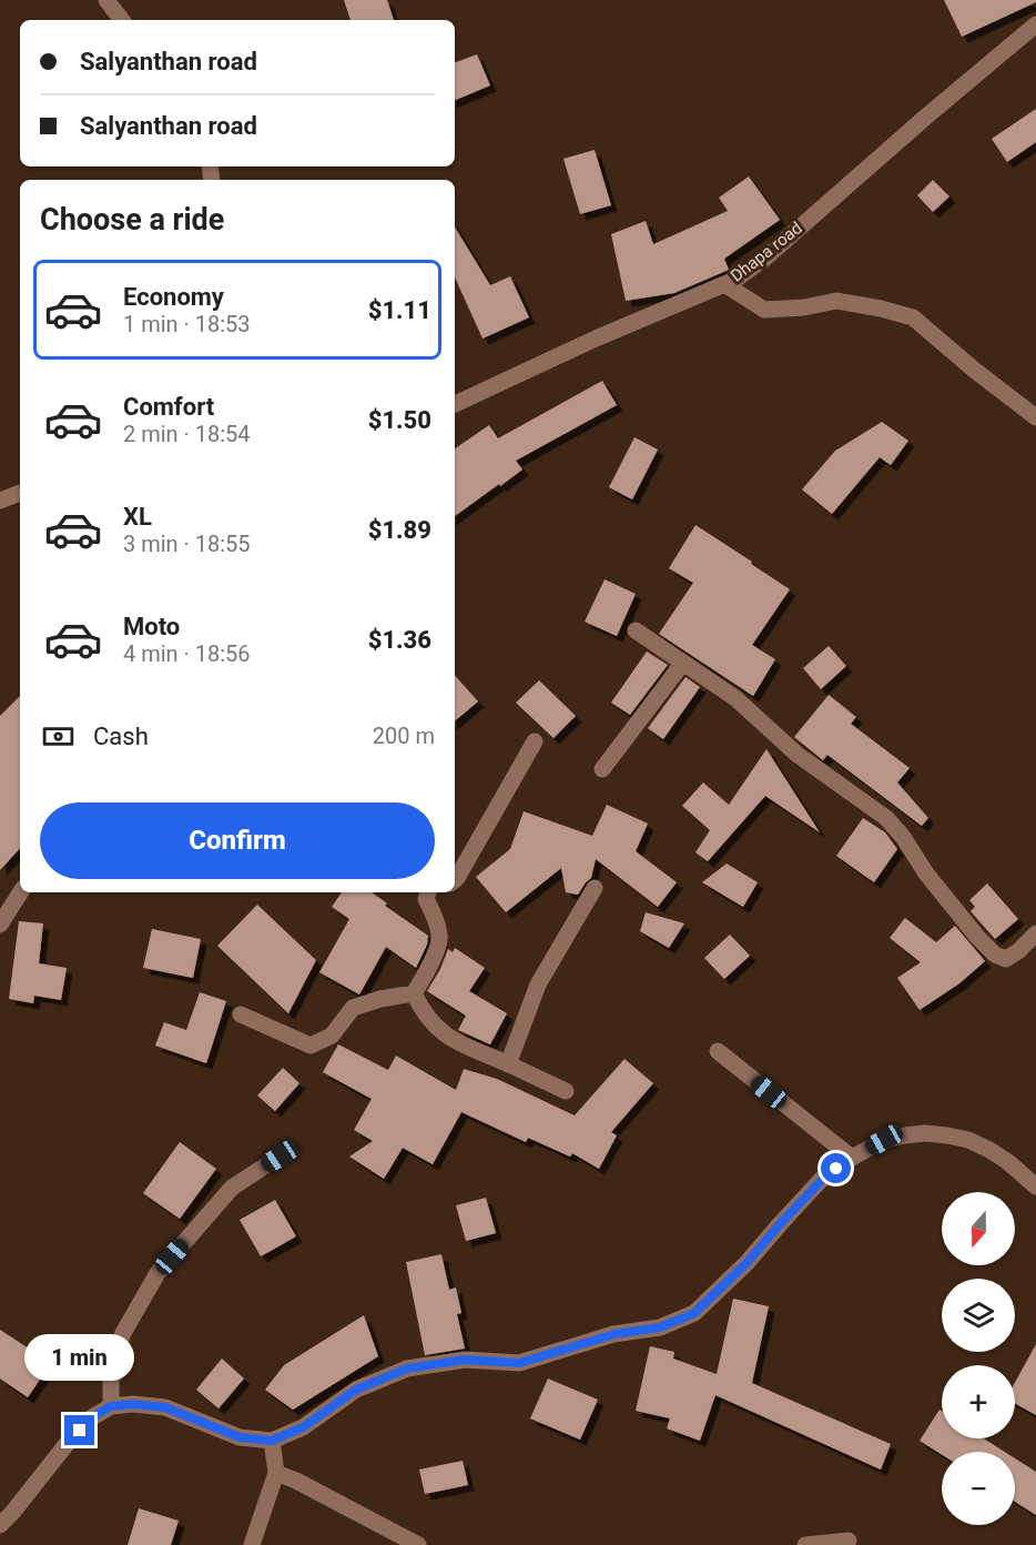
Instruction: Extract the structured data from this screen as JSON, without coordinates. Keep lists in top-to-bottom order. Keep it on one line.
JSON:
{"streets":{"street":["Dhapa road"]},"north":"bottom","page":{"banner":["Salyanthan road","Salyanthan road"],"heading":"Choose a ride","list":[{"name":"Economy","note":"1 min · 18:53","value":"$1.11"},{"name":"Comfort","note":"2 min · 18:54","value":"$1.50"},{"name":"XL","note":"3 min · 18:55","value":"$1.89"},{"name":"Moto","note":"4 min · 18:56","value":"$1.36"}],"pay":["Cash","200 m"],"buttons":"Confirm","map_buttons":["+","−"],"bubble":"1 min"}}
